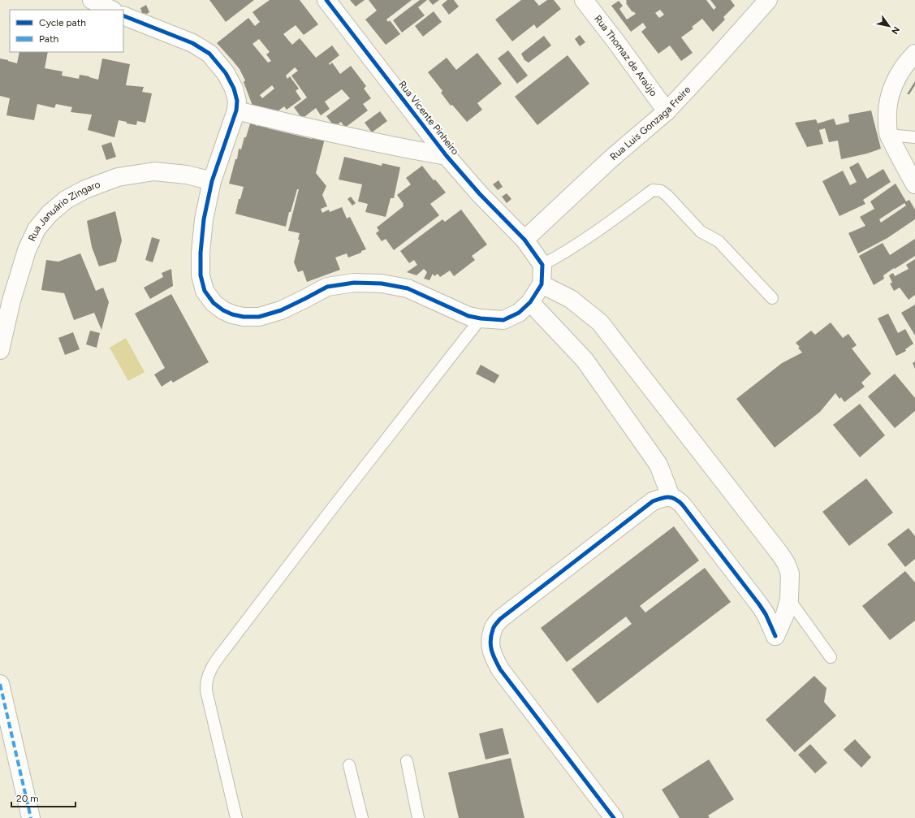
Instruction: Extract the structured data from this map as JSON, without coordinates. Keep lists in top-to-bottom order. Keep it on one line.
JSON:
{"streets":{"street":["Rua Thomaz de Araújo","Rua Vicente Pinheiro","Rua Luis Gonzaga Freire","Rua Januário Zingaro"]},"crossings":[["Rua Thomaz de Araújo","Rua Luis Gonzaga Freire"],["Rua Vicente Pinheiro","Rua Luis Gonzaga Freire"]],"legend":["Cycle path","Path"],"scale_bar":"20 m","north":"bottom right"}
